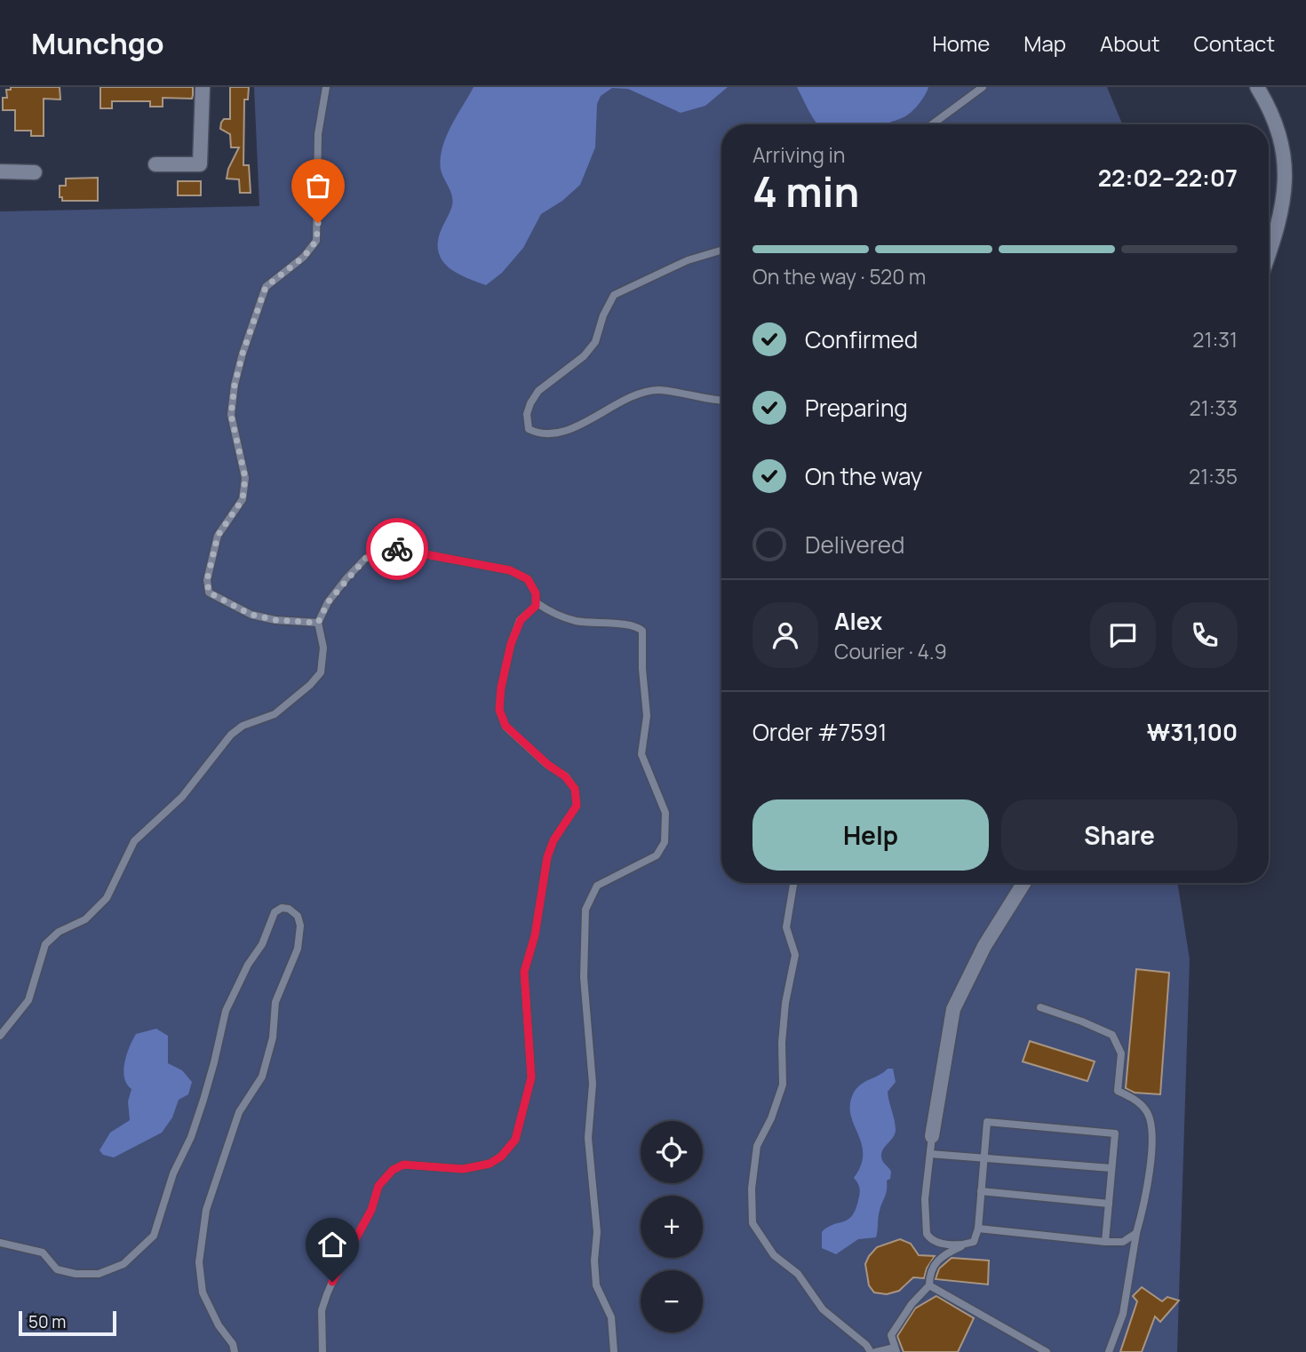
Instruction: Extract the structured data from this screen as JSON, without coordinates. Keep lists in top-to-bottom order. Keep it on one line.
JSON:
{"scale_bar":"50 m","page":{"header":"Munchgo","nav":["Home","Map","About","Contact"],"heading":["4 min","Arriving in","22:02–22:07"],"panel":["Alex","Courier · 4.9","Order #7591","₩31,100"],"bar":"On the way · 520 m","list":[["Confirmed","21:31"],["Preparing","21:33"],["On the way","21:35"],"Delivered"],"buttons":["Help","Share"],"map_buttons":["+","−"],"scale":"50 m"}}
